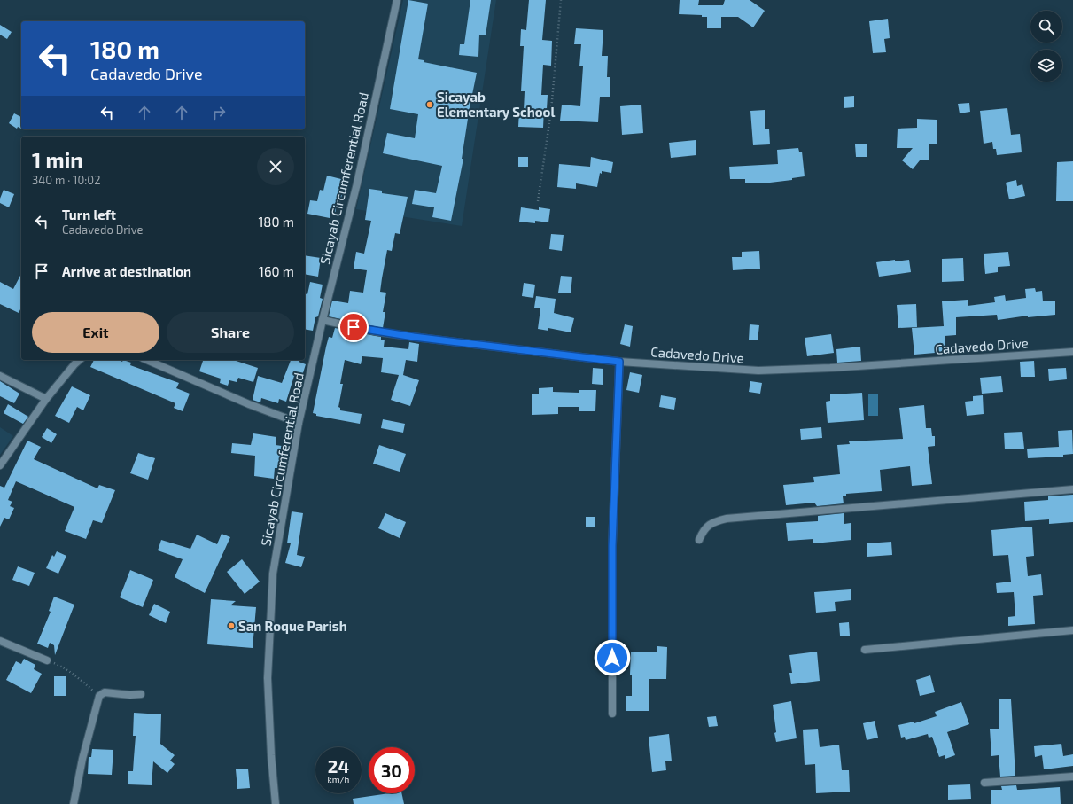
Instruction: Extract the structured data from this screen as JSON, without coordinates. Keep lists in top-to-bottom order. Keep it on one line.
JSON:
{"streets":{"street":["Sicayab Circumferential Road","Cadavedo Drive"]},"crossings":[["Sicayab Circumferential Road","Cadavedo Drive"]],"places":["Sicayab Elementary School","San Roque Parish"],"page":{"turn":["180 m","Cadavedo Drive"],"heading":["1 min","340 m · 10:02"],"list":[{"name":"Turn left","note":"Cadavedo Drive","value":"180 m"},{"name":"Arrive at destination","value":"160 m"}],"buttons":["Exit","Share"],"speed":"24 km/h","limit":"30"}}
